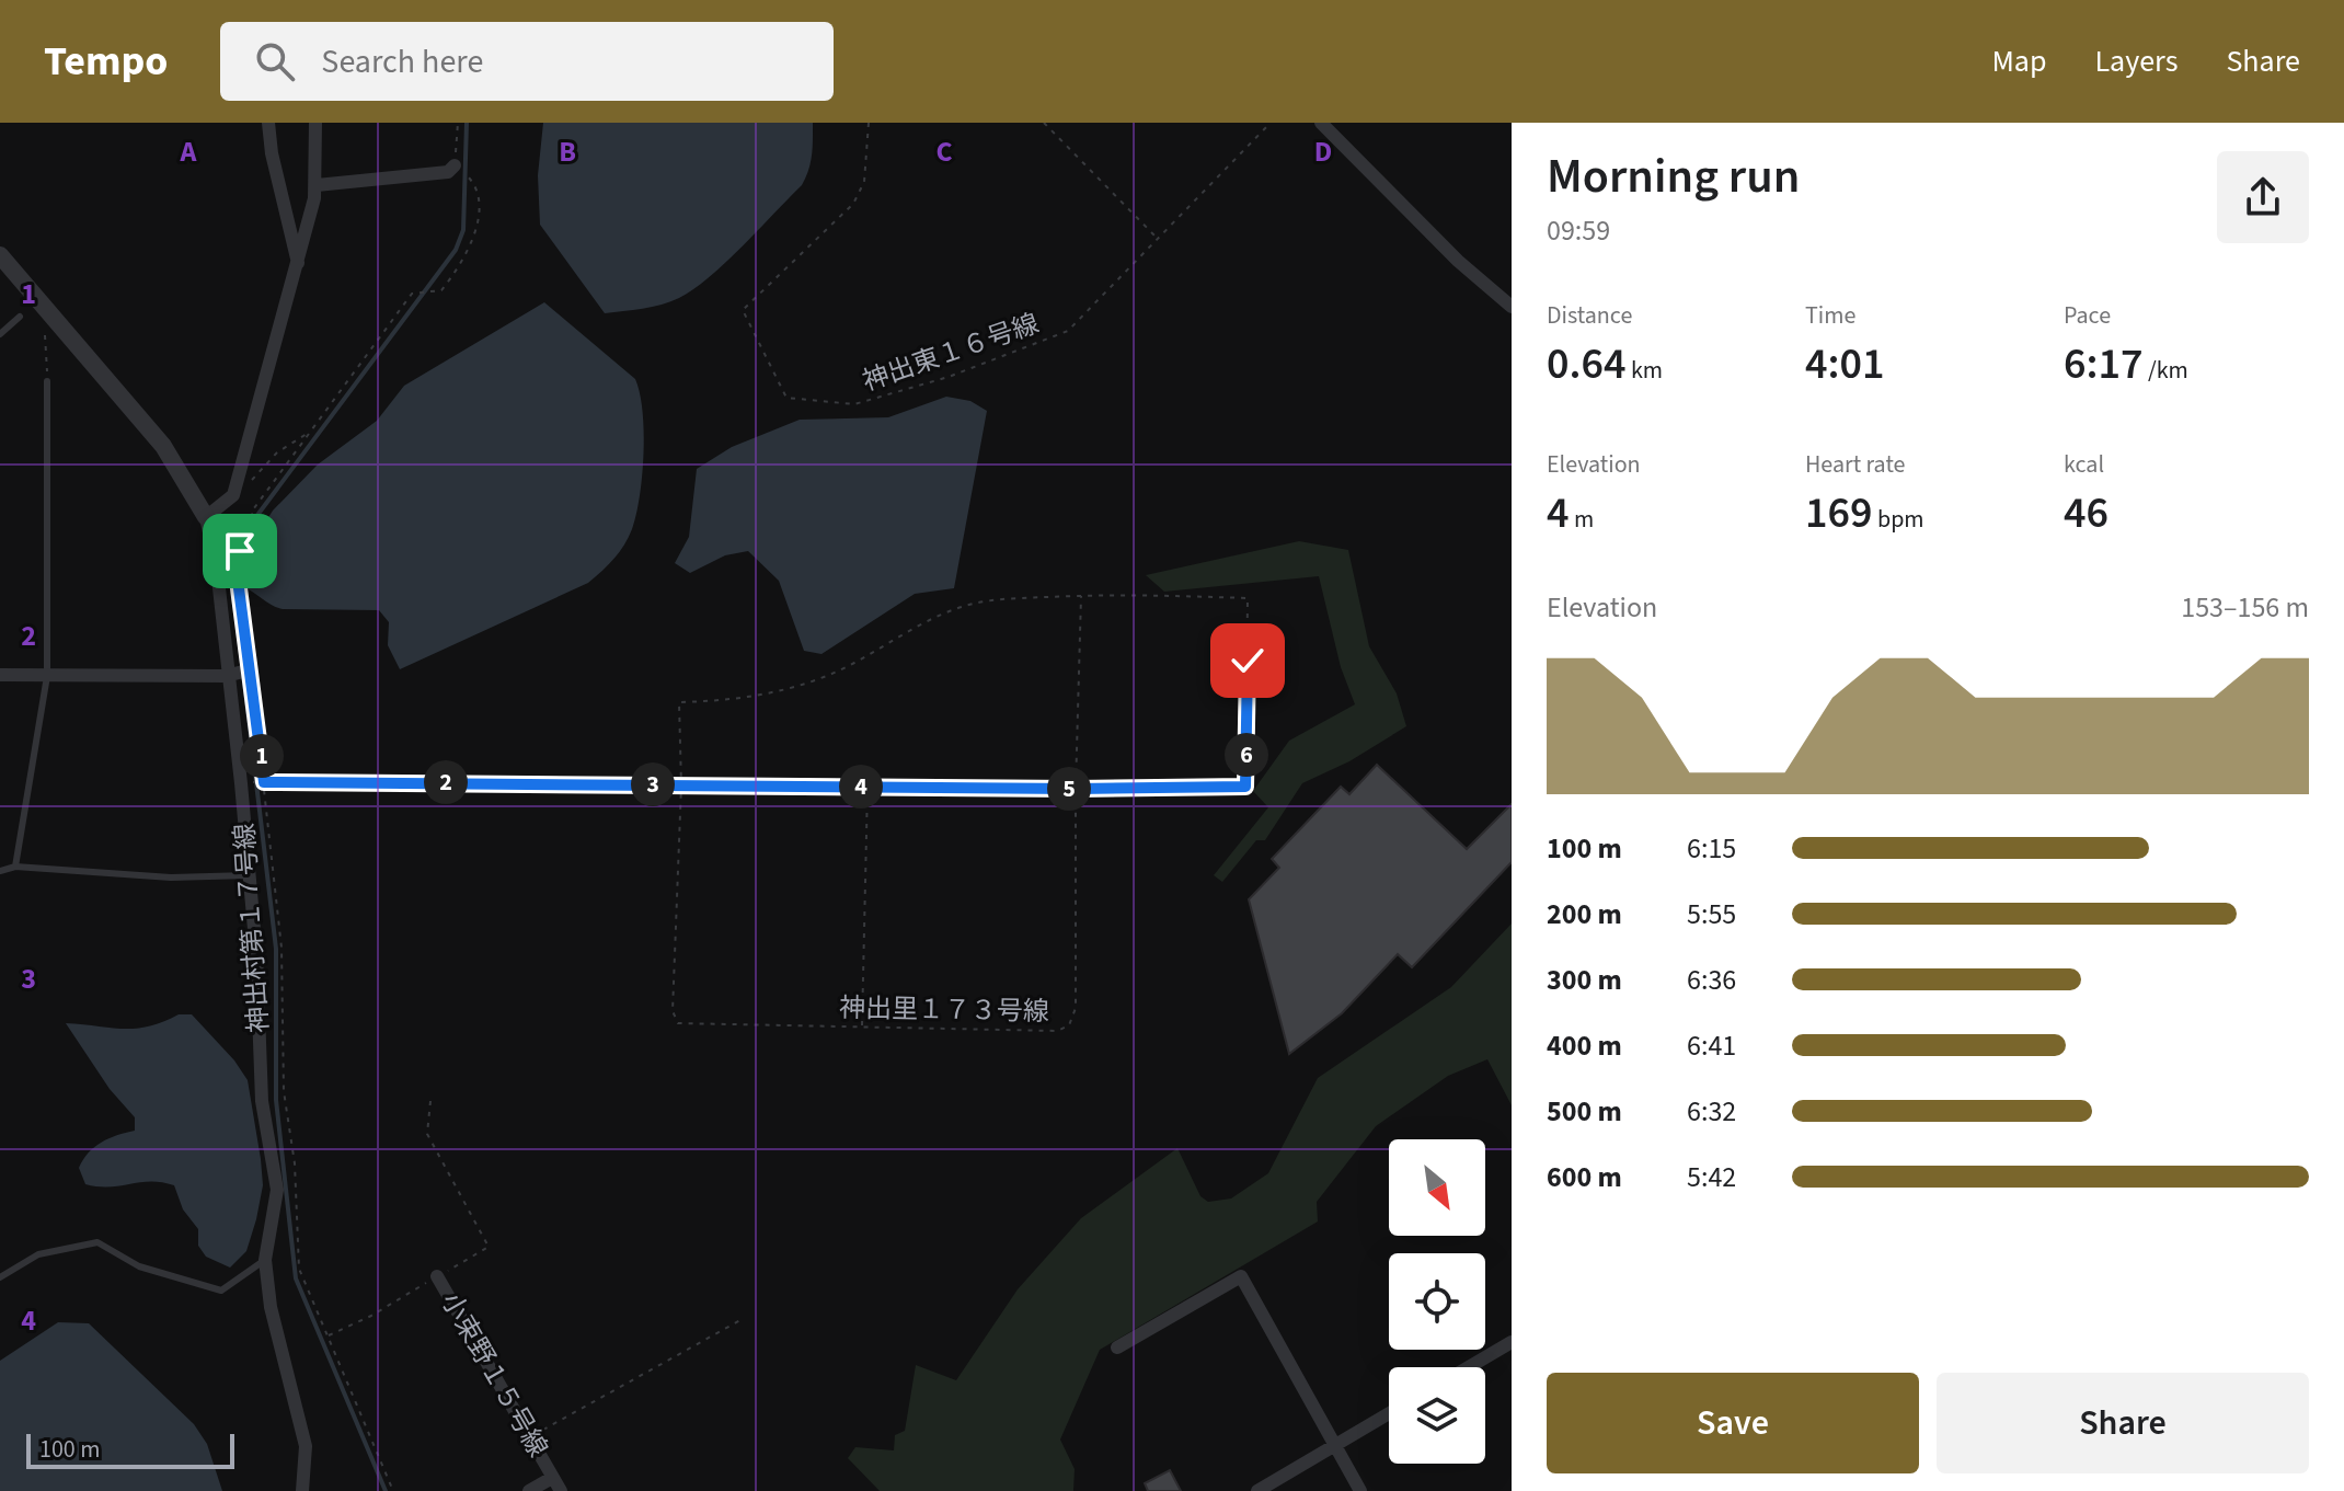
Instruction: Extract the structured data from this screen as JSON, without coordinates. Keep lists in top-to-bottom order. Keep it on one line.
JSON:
{"streets":{"street":["神出村第１７号線","小束野１５号線"],"path":["神出東１６号線","神出里１７３号線"]},"scale_bar":"100 m","north":"bottom right","page":{"header":"Tempo","search":"Search here","nav":["Map","Layers","Share"],"heading":["Morning run","09:59"],"stats":[["Distance","0.64 km"],["Time","4:01"],["Pace","6:17 /km"],["Elevation","4 m"],["Heart rate","169 bpm"],["kcal","46"]],"chart":["Elevation","153–156 m"],"pins":["6","1","2","3","4","5"],"list":[{"name":"100 m","note":"6:15"},{"name":"200 m","note":"5:55"},{"name":"300 m","note":"6:36"},{"name":"400 m","note":"6:41"},{"name":"500 m","note":"6:32"},{"name":"600 m","note":"5:42"}],"buttons":["Save","Share"],"scale":"100 m"},"grid":{"columns":["A","B","C","D"],"rows":["1","2","3","4"]}}
